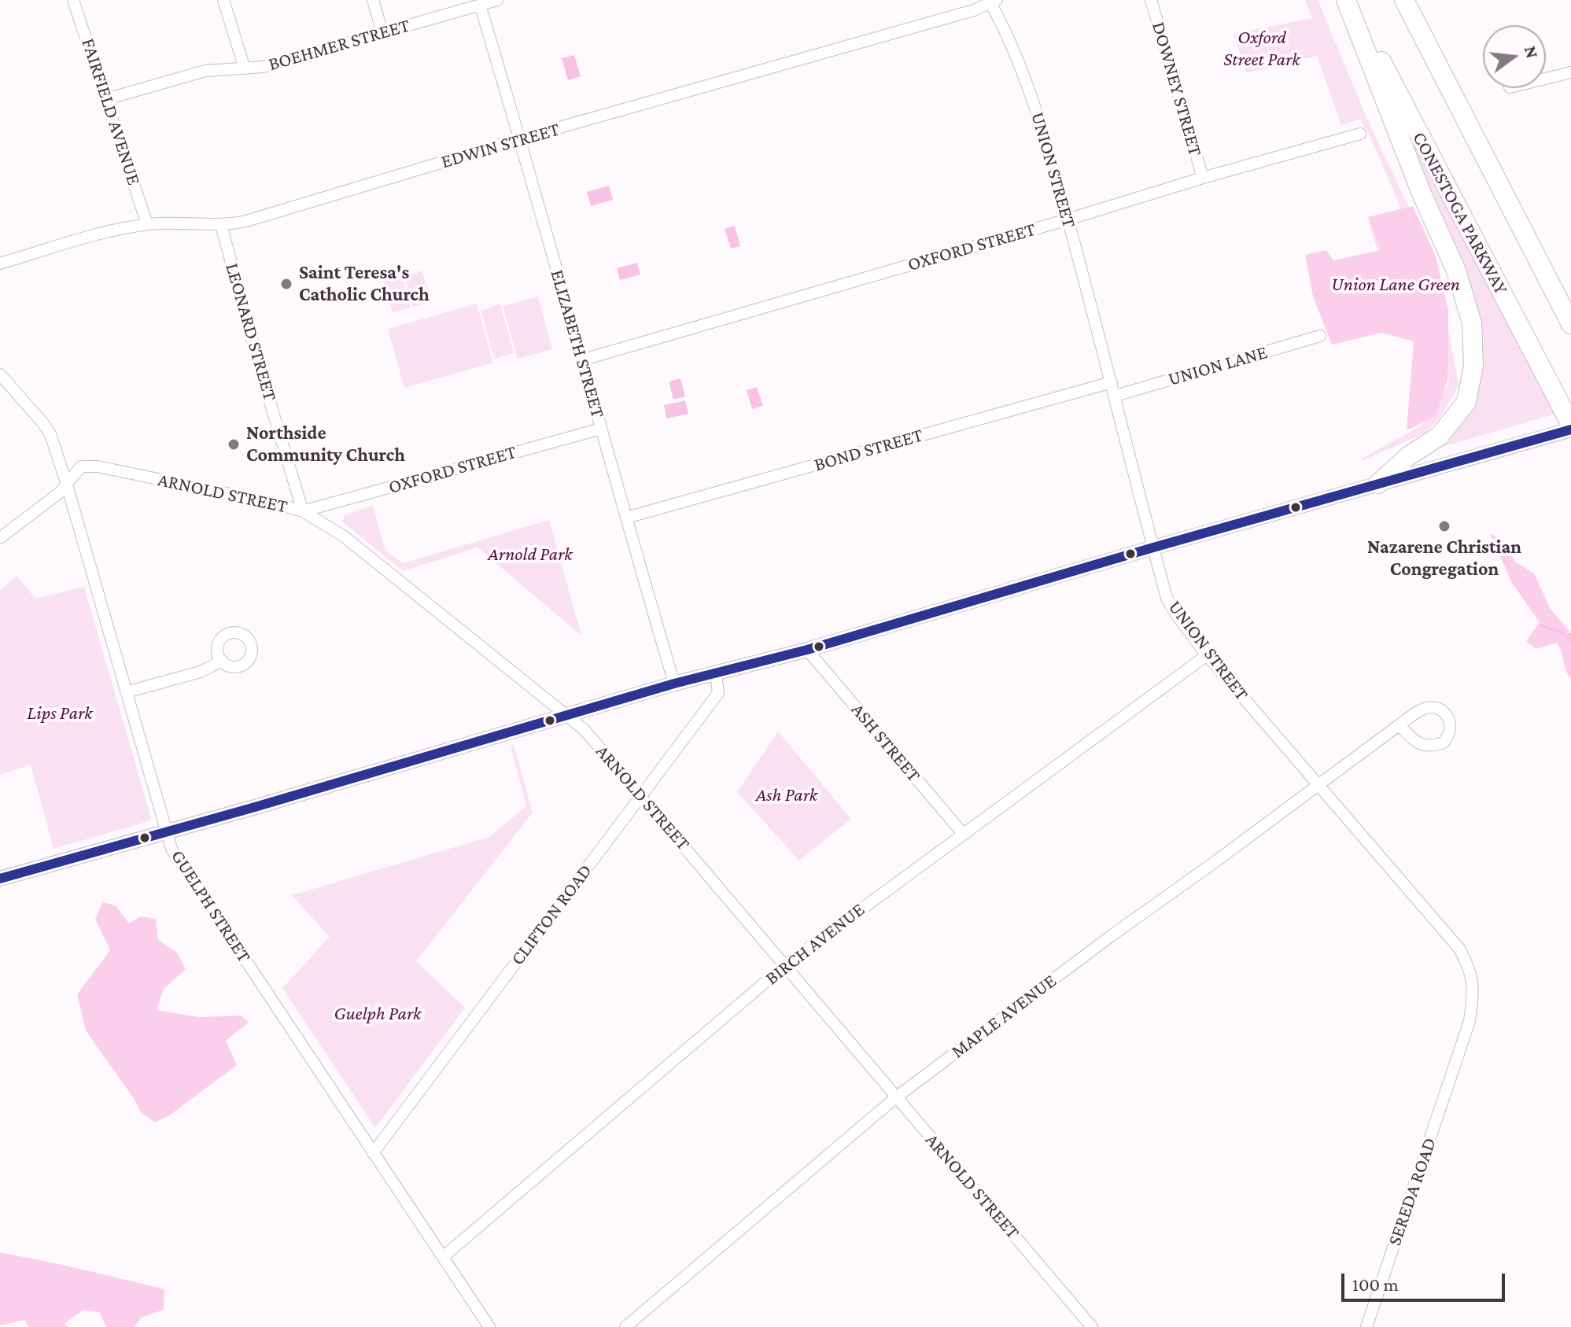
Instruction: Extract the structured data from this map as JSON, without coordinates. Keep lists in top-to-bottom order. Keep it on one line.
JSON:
{"streets":{"highway":["CONESTOGA PARKWAY"],"street":["BOEHMER STREET","DOWNEY STREET","FAIRFIELD AVENUE","EDWIN STREET","UNION STREET","OXFORD STREET","LEONARD STREET","ELIZABETH STREET","UNION LANE","BOND STREET","ARNOLD STREET","ASH STREET","GUELPH STREET","CLIFTON ROAD","BIRCH AVENUE","MAPLE AVENUE","SEREDA ROAD"]},"crossings":[["BOEHMER STREET","FAIRFIELD AVENUE"],["BOEHMER STREET","ELIZABETH STREET"],["DOWNEY STREET","OXFORD STREET"],["FAIRFIELD AVENUE","EDWIN STREET"],["EDWIN STREET","UNION STREET"],["EDWIN STREET","LEONARD STREET"],["EDWIN STREET","ELIZABETH STREET"],["UNION STREET","OXFORD STREET"],["UNION STREET","UNION LANE"],["UNION STREET","BOND STREET"],["UNION STREET","BIRCH AVENUE"],["UNION STREET","MAPLE AVENUE"],["UNION STREET","SEREDA ROAD"],["OXFORD STREET","LEONARD STREET"],["OXFORD STREET","ELIZABETH STREET"],["OXFORD STREET","ARNOLD STREET"],["LEONARD STREET","ARNOLD STREET"],["ELIZABETH STREET","BOND STREET"],["ARNOLD STREET","GUELPH STREET"],["ARNOLD STREET","CLIFTON ROAD"],["ARNOLD STREET","BIRCH AVENUE"],["ARNOLD STREET","MAPLE AVENUE"],["ASH STREET","BIRCH AVENUE"],["GUELPH STREET","CLIFTON ROAD"],["GUELPH STREET","BIRCH AVENUE"]],"parks":["Oxford Street Park","Union Lane Green","Arnold Park","Lips Park","Ash Park","Guelph Park"],"places":["Saint Teresa's Catholic Church","Northside Community Church","Nazarene Christian Congregation"],"scale_bar":"100 m","north":"right"}
